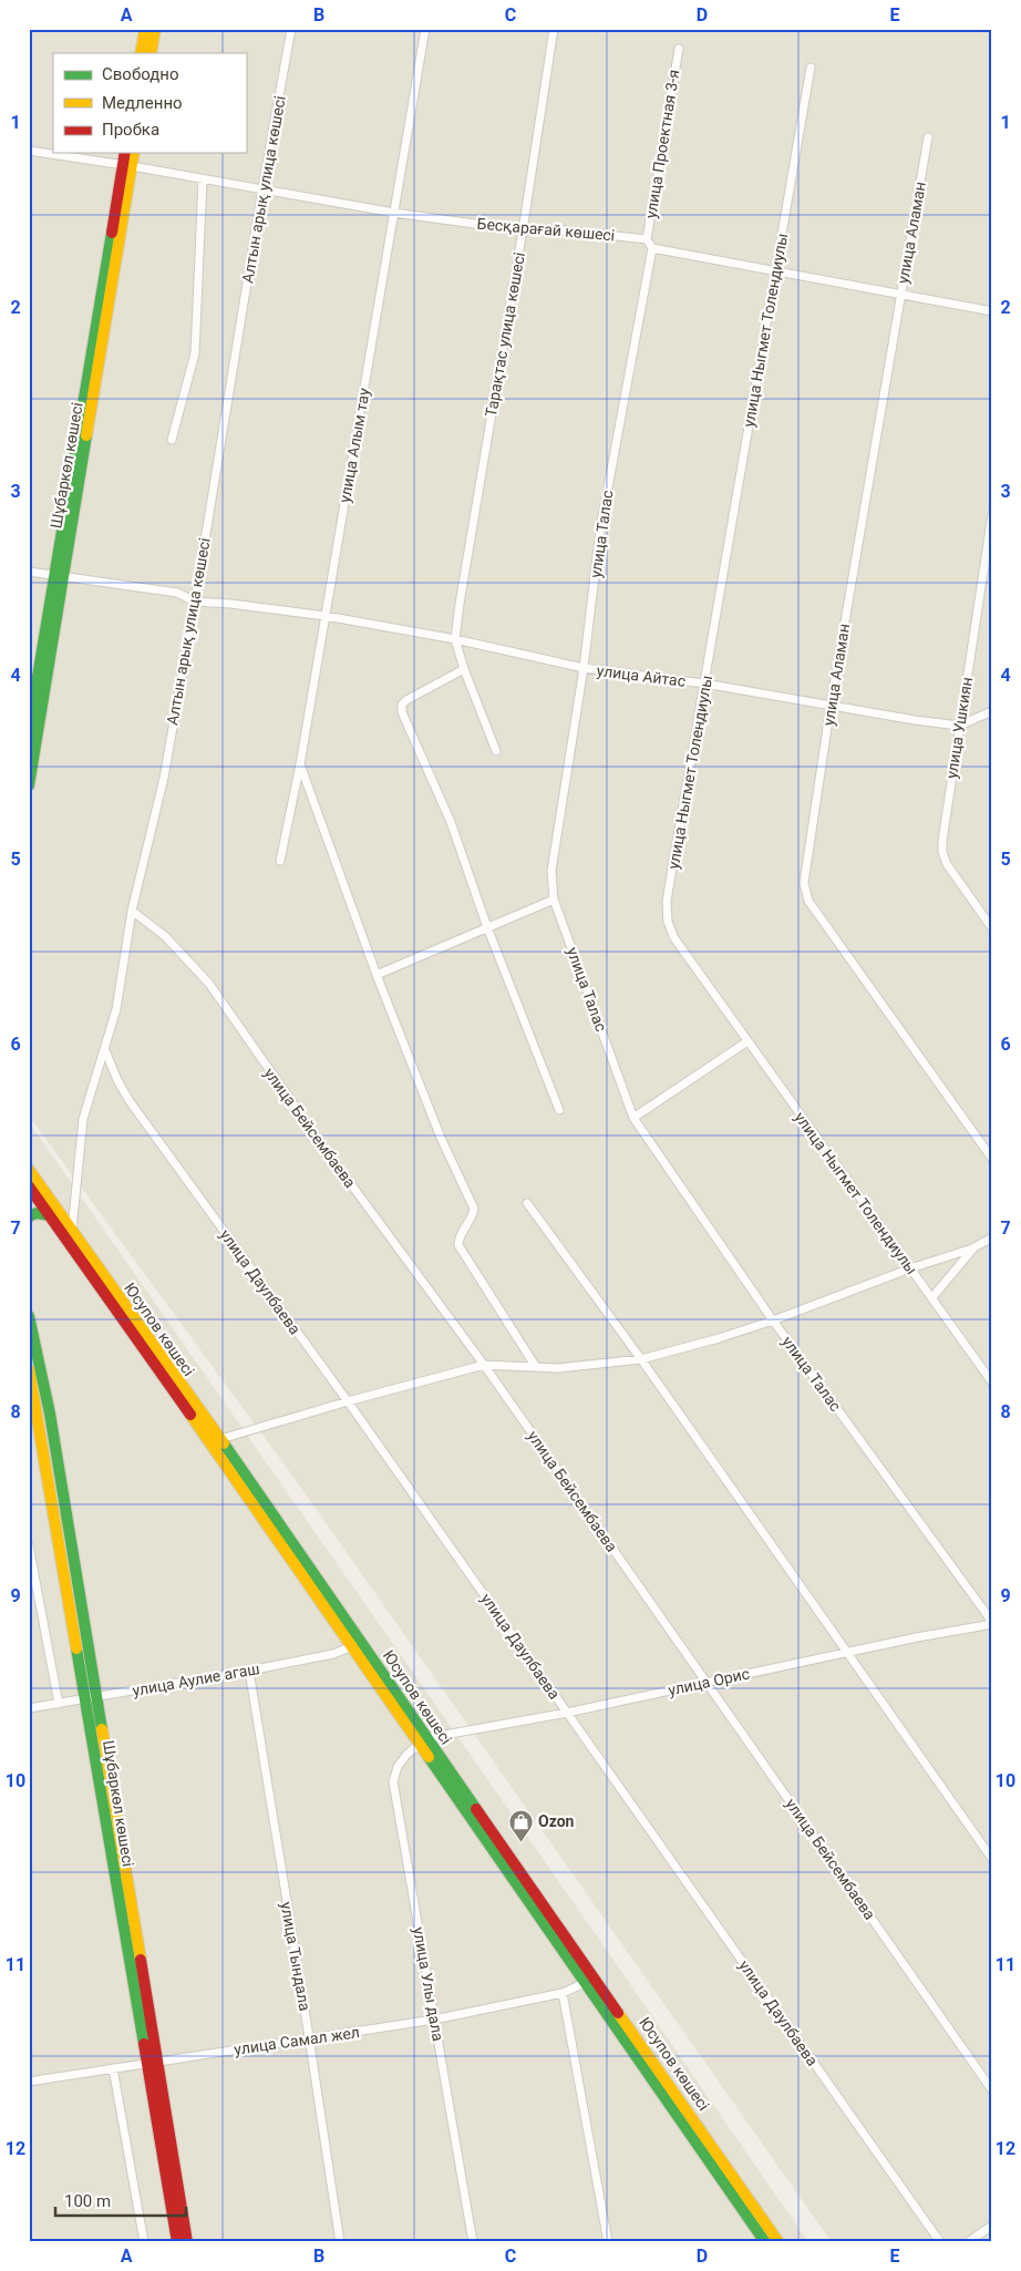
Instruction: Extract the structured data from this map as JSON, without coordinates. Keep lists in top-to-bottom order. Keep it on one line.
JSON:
{"streets":{"street":["улица Проектная 3-я","Алтын арық улица көшесі","Бесқарағай көшесі","улица Аламан","улица Ныгмет Толендиулы","Тарақтас улица көшесі","улица Алым тау","Шұбаркөл көшесі","улица Талас","улица Айтас","улица Ушкиян","улица Бейсембаева","улица Даулбаева","Юсупов көшесі","улица Аулие агаш","улица Орис","улица Тындала","улица Улы дала","улица Самал жел"]},"crossings":[["улица Проектная 3-я","Бесқарағай көшесі"],["Алтын арық улица көшесі","Бесқарағай көшесі"],["Алтын арық улица көшесі","улица Айтас"],["Алтын арық улица көшесі","улица Бейсембаева"],["Алтын арық улица көшесі","улица Даулбаева"],["Алтын арық улица көшесі","Юсупов көшесі"],["Бесқарағай көшесі","Тарақтас улица көшесі"],["Бесқарағай көшесі","улица Алым тау"],["Бесқарағай көшесі","Шұбаркөл көшесі"],["улица Аламан","улица Айтас"],["улица Ныгмет Толендиулы","улица Айтас"],["Тарақтас улица көшесі","улица Айтас"],["улица Алым тау","улица Айтас"],["Шұбаркөл көшесі","улица Аулие агаш"],["Шұбаркөл көшесі","улица Самал жел"],["улица Талас","улица Айтас"],["улица Талас","улица Орис"],["улица Айтас","улица Ушкиян"],["улица Бейсембаева","улица Орис"],["улица Даулбаева","улица Орис"],["Юсупов көшесі","улица Аулие агаш"],["Юсупов көшесі","улица Орис"],["Юсупов көшесі","улица Улы дала"],["Юсупов көшесі","улица Самал жел"],["улица Аулие агаш","улица Тындала"],["улица Орис","улица Улы дала"],["улица Тындала","улица Самал жел"],["улица Улы дала","улица Самал жел"]],"places":{"shop":["Ozon"]},"legend":["Свободно","Медленно","Пробка"],"scale_bar":"100 m","grid":{"columns":["A","B","C","D","E"],"rows":["1","2","3","4","5","6","7","8","9","10","11","12"]}}
